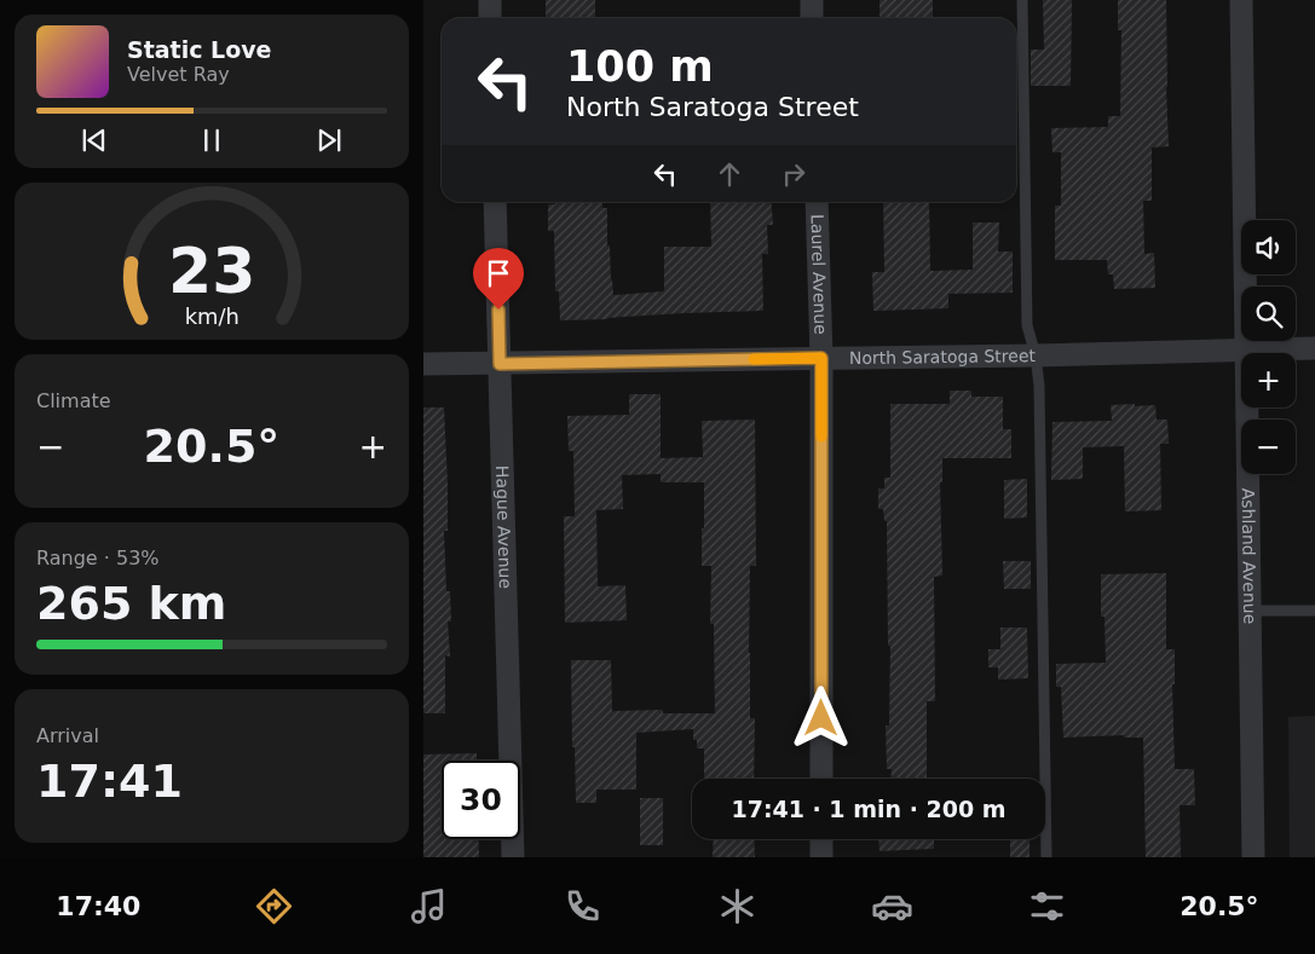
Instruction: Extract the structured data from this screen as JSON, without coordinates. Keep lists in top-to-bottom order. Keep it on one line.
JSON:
{"streets":{"street":["Laurel Avenue","North Saratoga Street","Hague Avenue","Ashland Avenue"]},"crossings":[["Laurel Avenue","North Saratoga Street"],["North Saratoga Street","Hague Avenue"],["North Saratoga Street","Ashland Avenue"]],"page":{"turn":["100 m","North Saratoga Street"],"song":["Static Love","Velvet Ray"],"map_buttons":["+","−"],"tile":["Climate",["Range · 53%","265 km"],["Arrival","17:41"]],"heat":["−","20.5°","+"],"limit":"30","trip":"17:41 · 1 min · 200 m","tabs":["17:40","20.5°"],"gauge":["23","km/h"]}}
